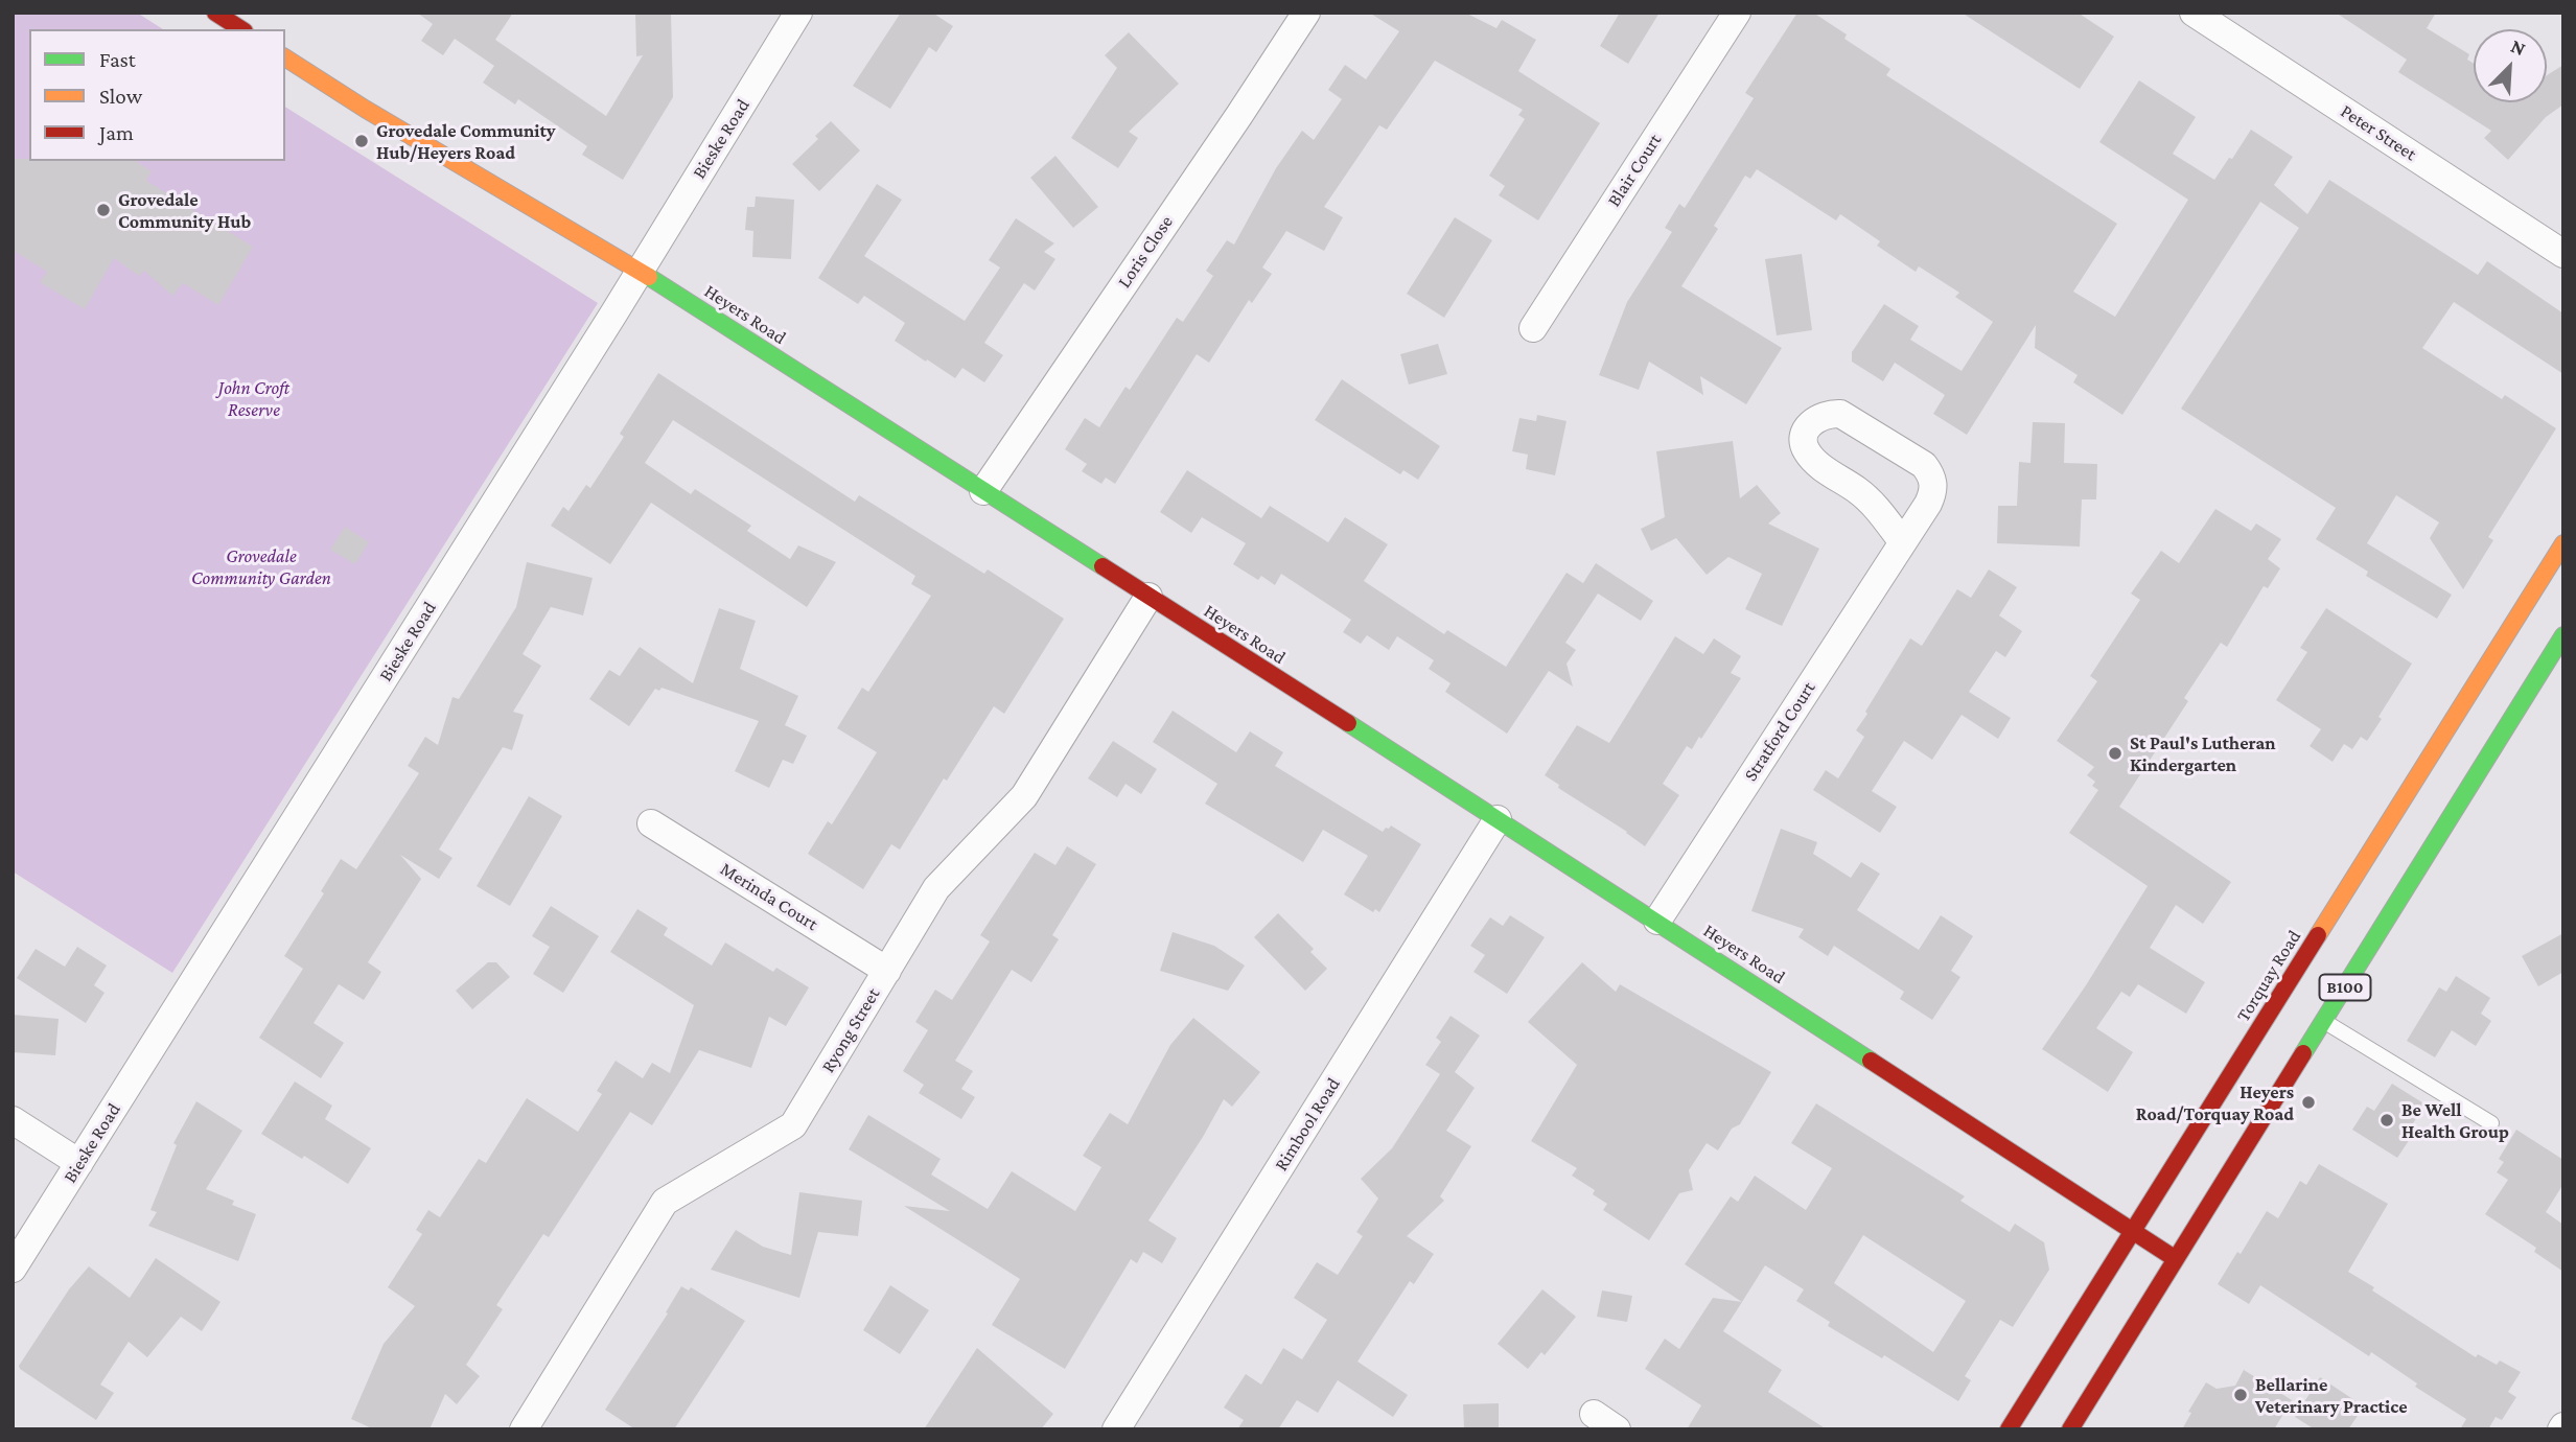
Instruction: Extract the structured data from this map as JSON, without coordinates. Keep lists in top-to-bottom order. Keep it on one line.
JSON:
{"streets":{"street":["Peter Street","Bieske Road","Blair Court","Loris Close","Heyers Road","Stratford Court","Merinda Court","Torquay Road","B100","Ryong Street","Rimbool Road"]},"crossings":[["Bieske Road","Heyers Road"],["Loris Close","Heyers Road"],["Heyers Road","Stratford Court"],["Heyers Road","Torquay Road"],["Heyers Road","B100"],["Heyers Road","Ryong Street"],["Heyers Road","Rimbool Road"],["Merinda Court","Ryong Street"]],"parks":["John Croft Reserve","Grovedale Community Garden"],"places":["Grovedale Community Hub/Heyers Road","Grovedale Community Hub","St Paul's Lutheran Kindergarten","Heyers Road/Torquay Road","Be Well Health Group","Bellarine Veterinary Practice"],"legend":["Fast","Slow","Jam"],"north":"top right"}
